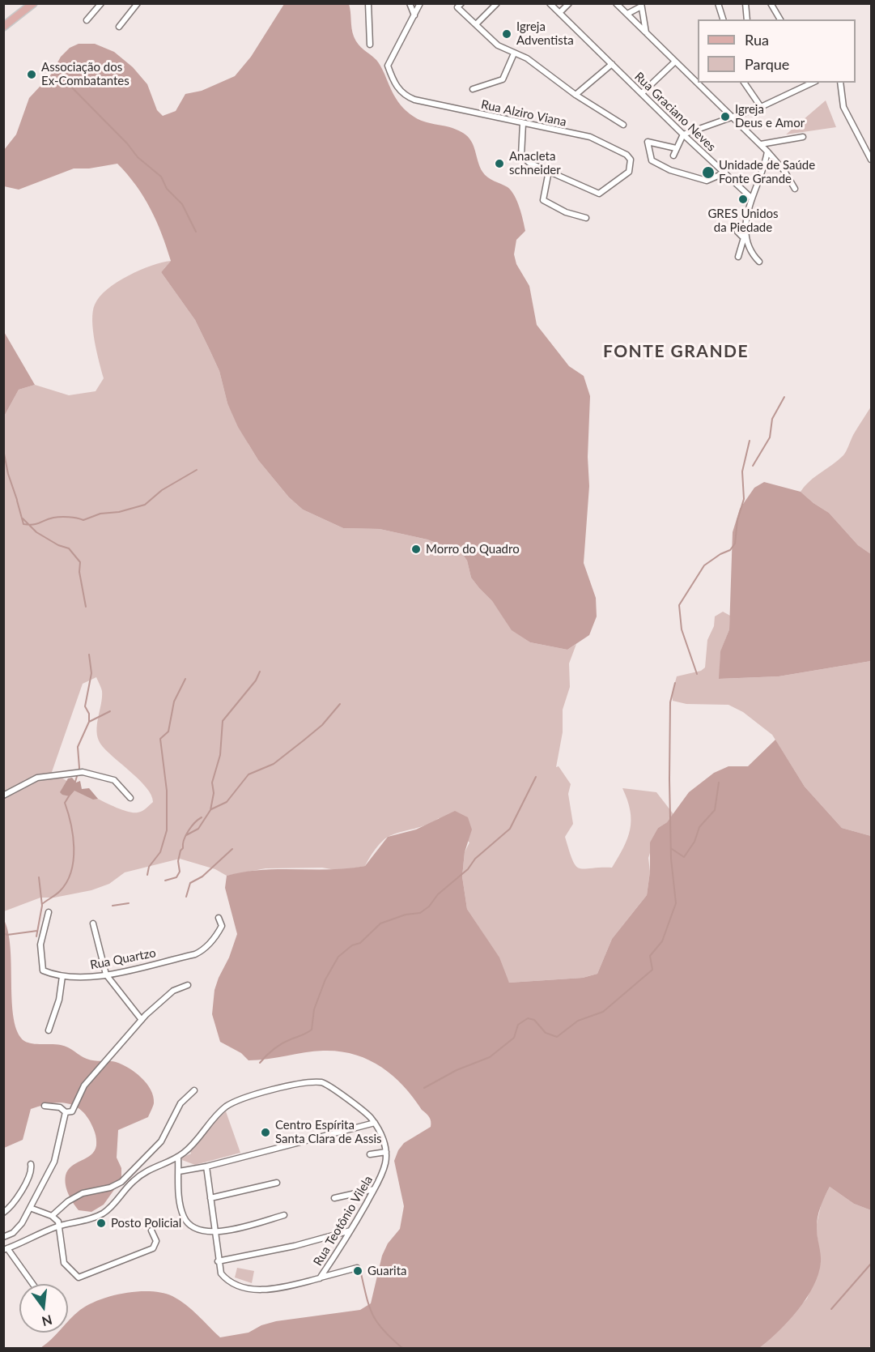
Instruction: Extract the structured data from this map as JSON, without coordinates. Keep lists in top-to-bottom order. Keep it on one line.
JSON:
{"streets":{"street":["Rua Graciano Neves","Rua Alziro Viana","Rua Quartzo","Rua Teotônio Vilela"]},"districts":["FONTE GRANDE"],"places":["Igreja Adventista","Associação dos Ex-Combatantes","Igreja Deus e Amor","Anacleta schneider","Unidade de Saúde Fonte Grande","GRES Unidos da Piedade","Morro do Quadro","Centro Espírita Santa Clara de Assis","Posto Policial","Guarita"],"legend":["Rua","Parque"],"north":"bottom"}
